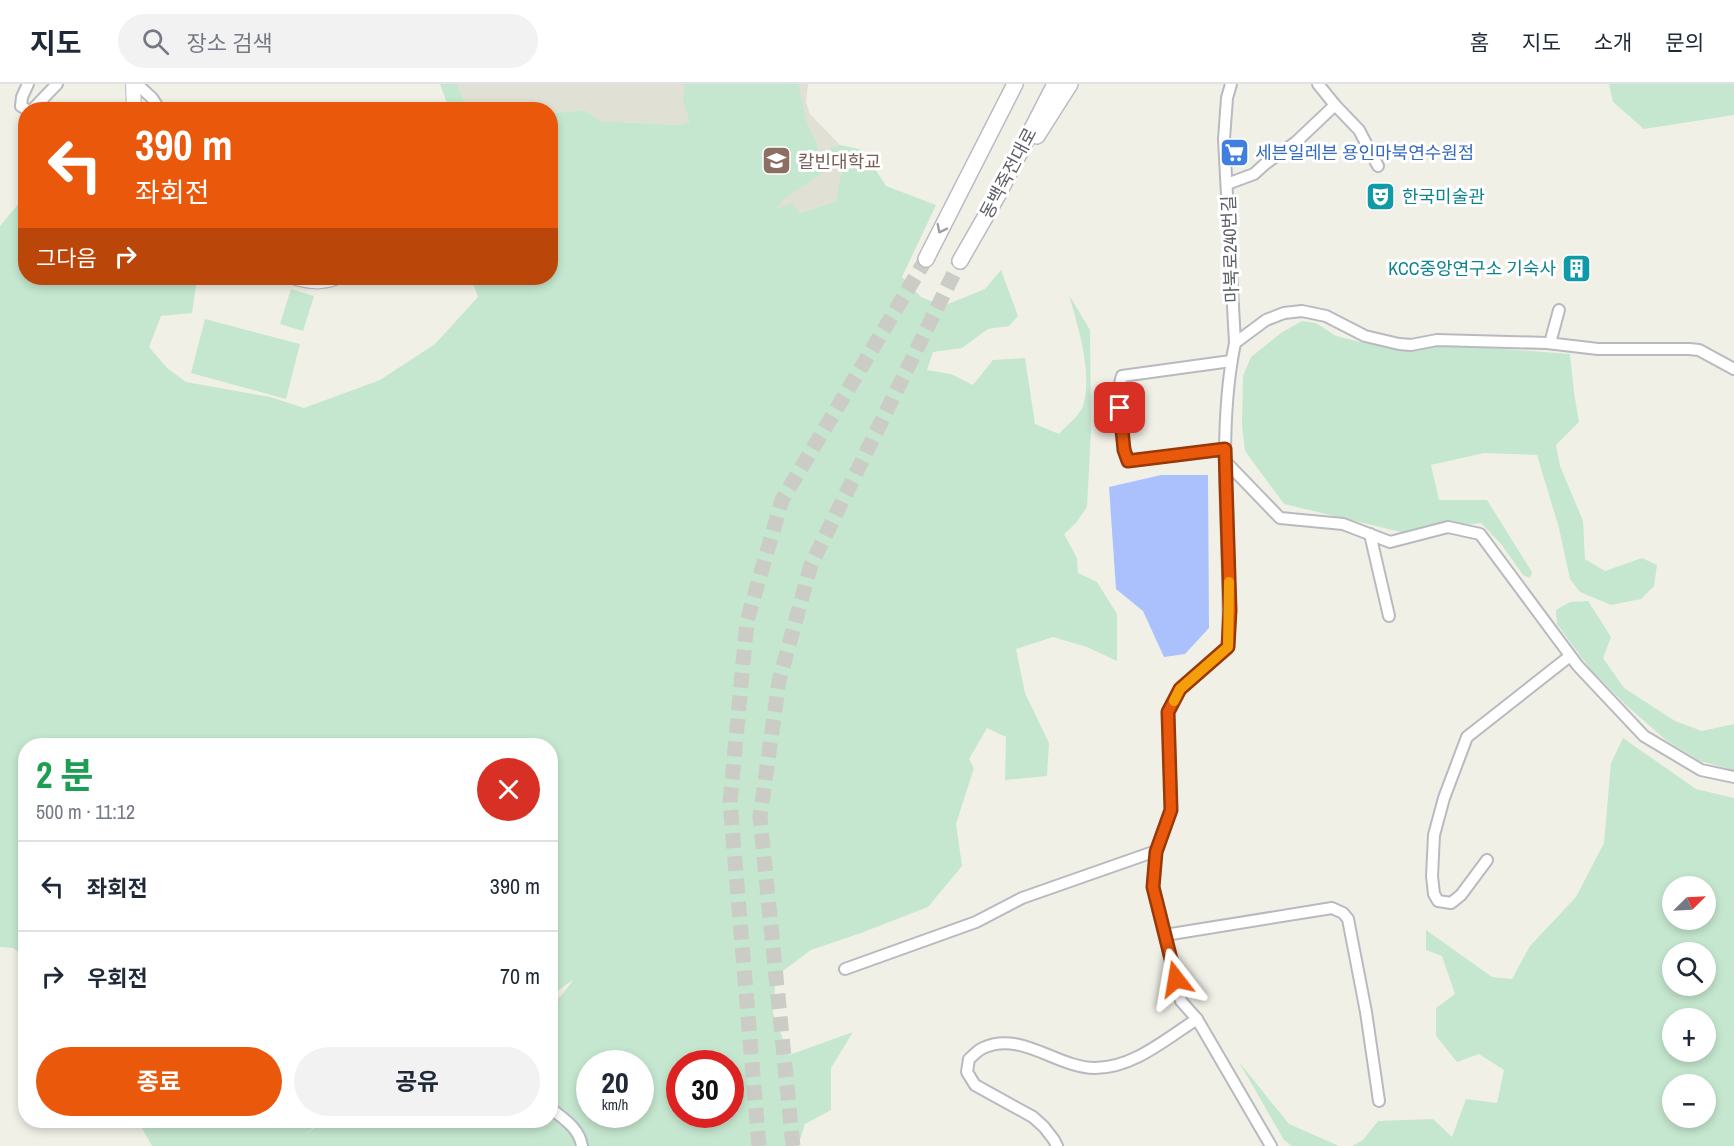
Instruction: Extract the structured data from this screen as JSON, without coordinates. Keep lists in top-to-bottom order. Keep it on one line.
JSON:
{"streets":{"main road":["동백죽전대로"],"street":["마북로240번길"]},"places":{"supermarket":["세븐일레븐 용인마북연수원점"],"school or university":["칼빈대학교"],"theatre":["한국미술관"],"building":["KCC중앙연구소 기숙사"]},"north":"top right","page":{"header":"지도","search":"장소 검색","nav":["홈","지도","소개","문의"],"turn":["390 m","좌회전"],"then":"그다음","heading":["2 분","500 m · 11:12"],"list":[{"name":"좌회전","value":"390 m"},{"name":"우회전","value":"70 m"}],"map_buttons":["+","−"],"buttons":["종료","공유"],"speed":"20 km/h","limit":"30"}}
